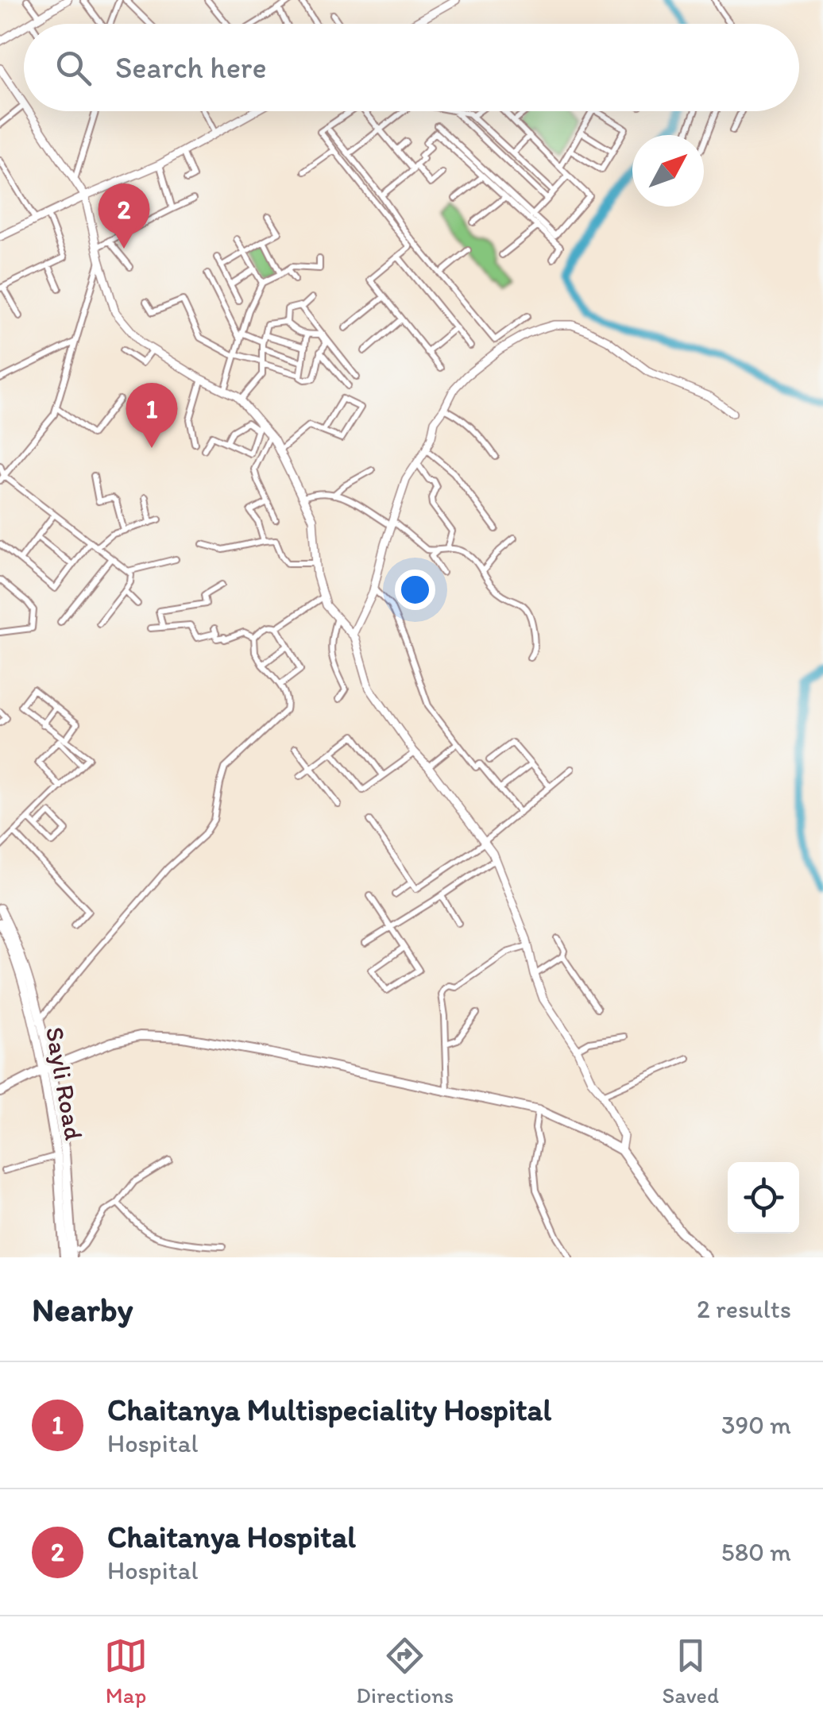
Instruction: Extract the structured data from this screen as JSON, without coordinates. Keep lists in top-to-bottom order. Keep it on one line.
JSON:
{"streets":{"main road":["Sayli Road"]},"north":"top right","page":{"search":"Search here","pins":["2","1"],"heading":["Nearby","2 results"],"list":[{"mark":"1","name":"Chaitanya Multispeciality Hospital","note":"Hospital","value":"390 m"},{"mark":"2","name":"Chaitanya Hospital","note":"Hospital","value":"580 m"}],"nav":["Map","Directions","Saved"]}}
